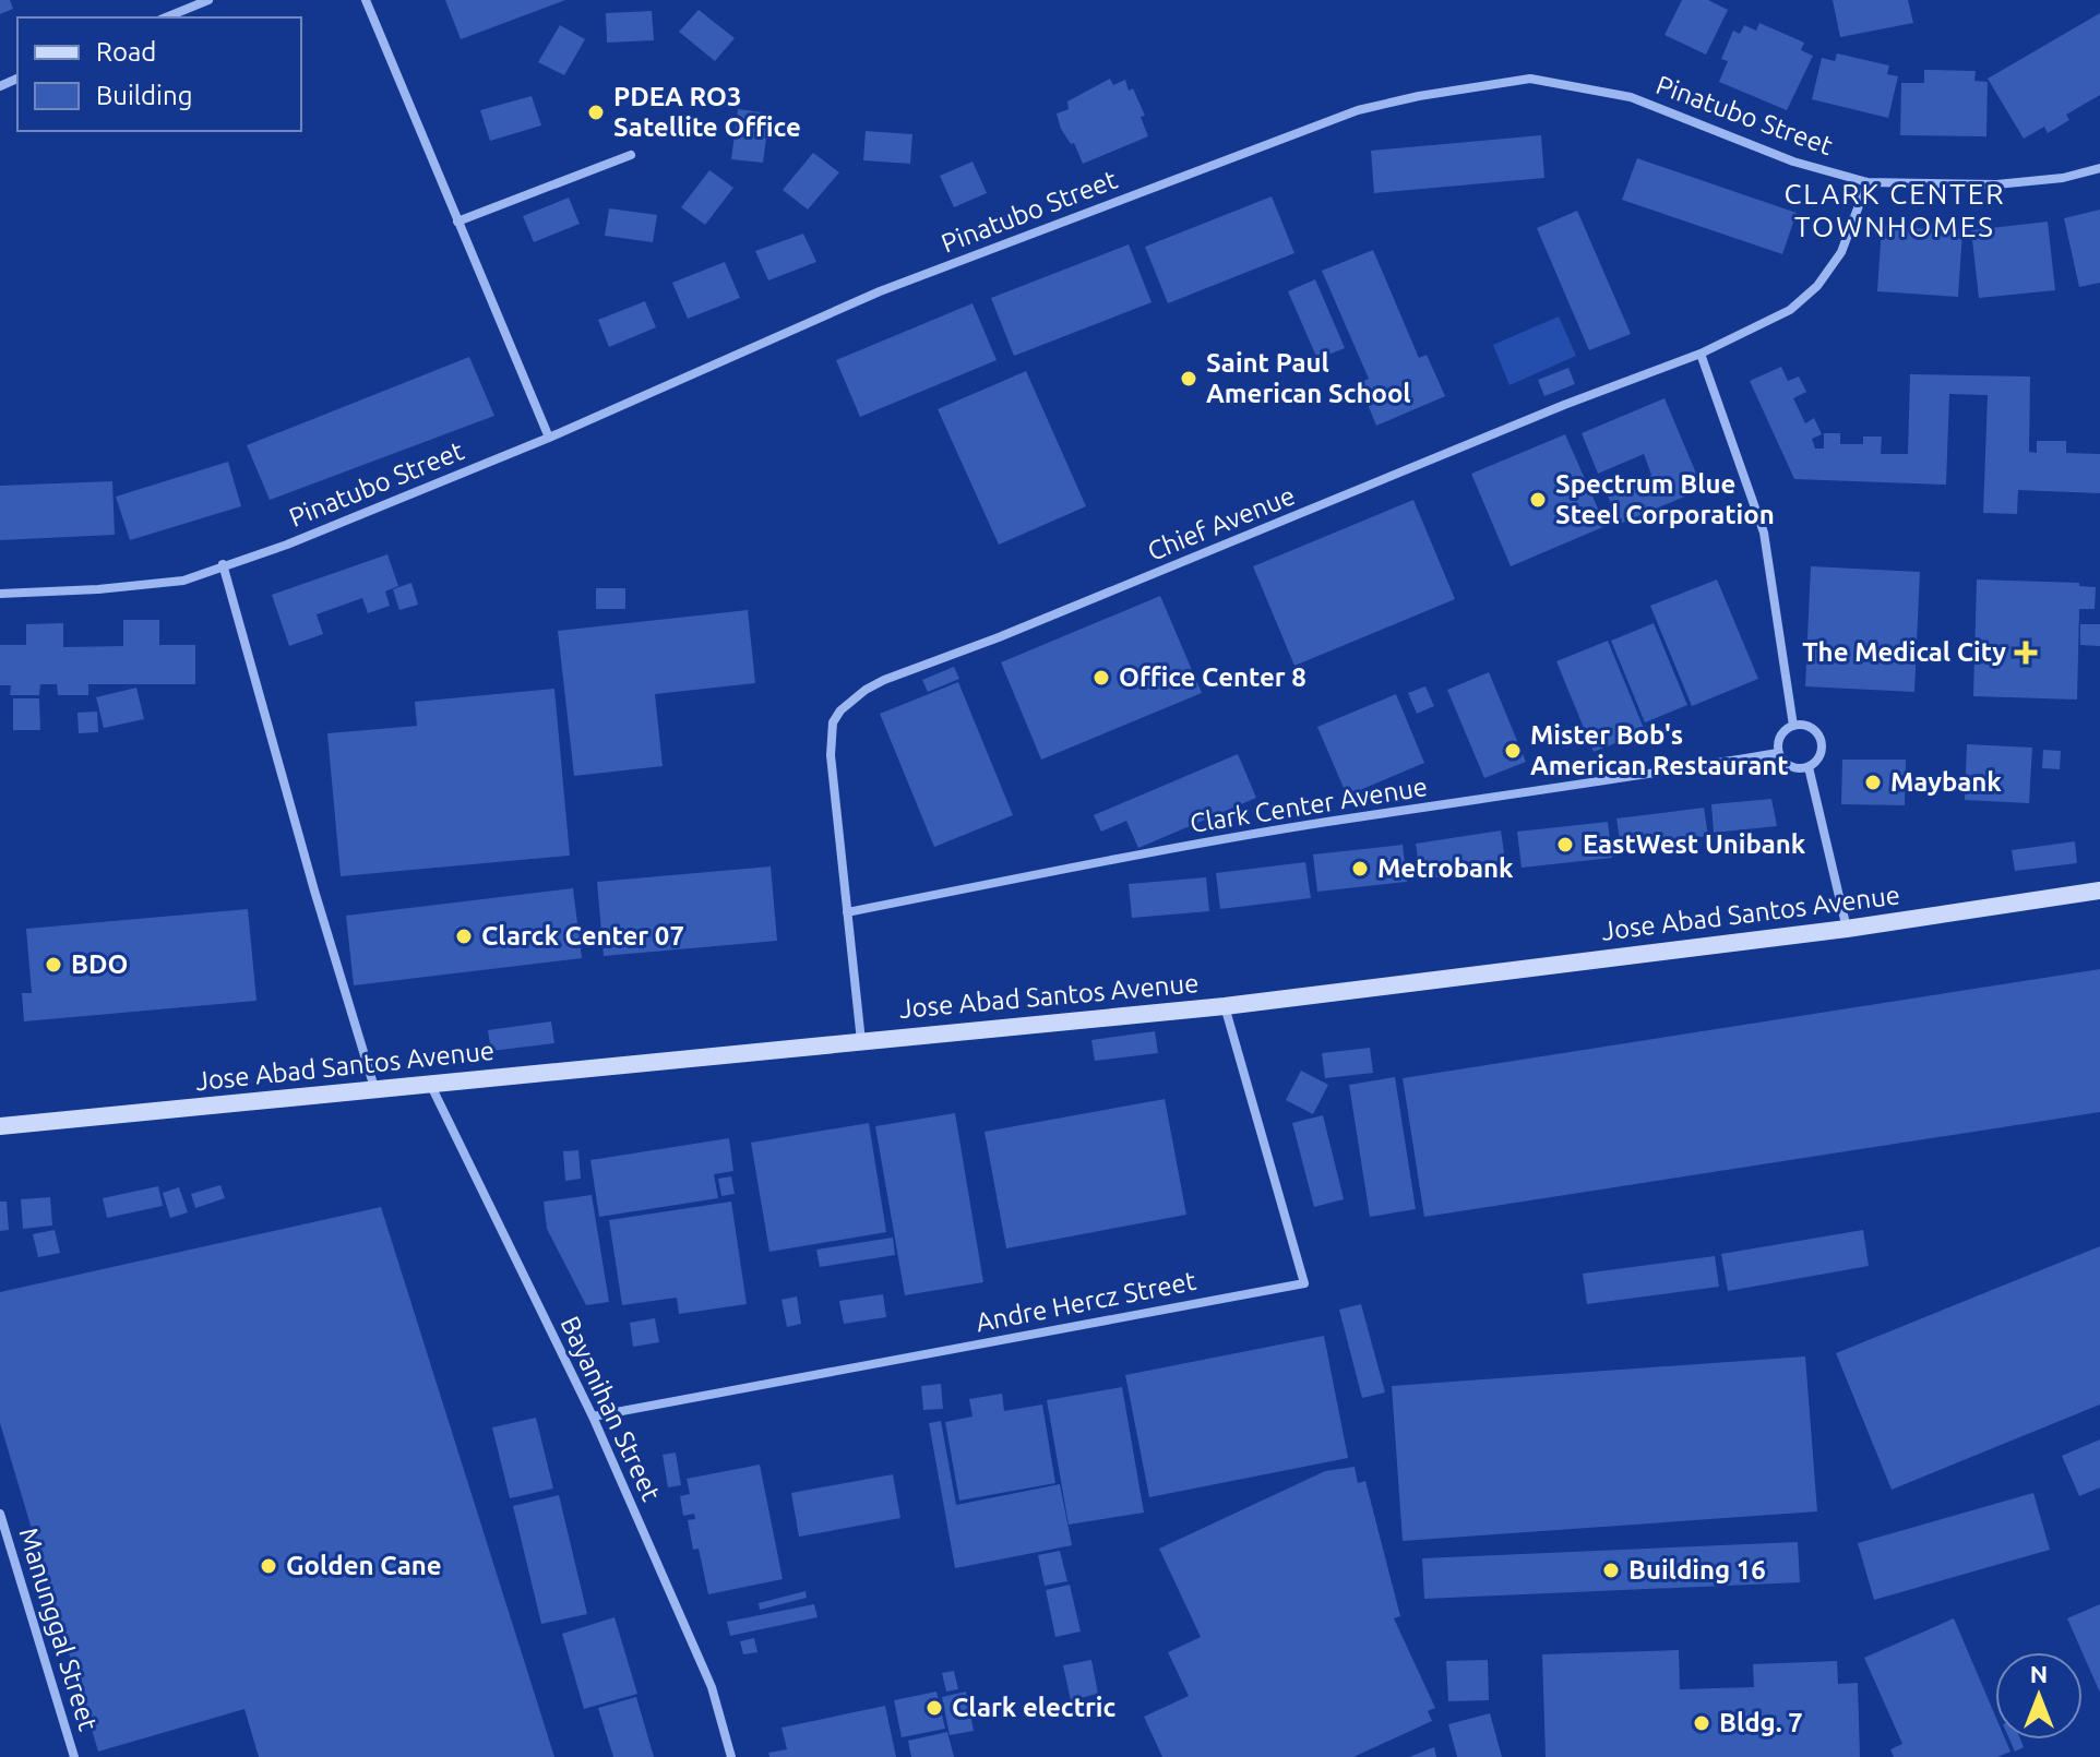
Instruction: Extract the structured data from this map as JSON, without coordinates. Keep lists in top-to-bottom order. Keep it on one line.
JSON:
{"streets":{"main road":["Jose Abad Santos Avenue"],"street":["Pinatubo Street","Chief Avenue","Clark Center Avenue","Andre Hercz Street","Bayanihan Street","Manunggal Street"]},"crossings":[["Pinatubo Street","Chief Avenue"],["Chief Avenue","Clark Center Avenue"],["Chief Avenue","Jose Abad Santos Avenue"],["Jose Abad Santos Avenue","Andre Hercz Street"],["Jose Abad Santos Avenue","Bayanihan Street"],["Andre Hercz Street","Bayanihan Street"]],"districts":["CLARK CENTER TOWNHOMES"],"places":{"other":["PDEA RO3 Satellite Office","Saint Paul American School","Spectrum Blue Steel Corporation","Office Center 8","Mister Bob's American Restaurant","Maybank","EastWest Unibank","Metrobank","Clarck Center 07","BDO","Golden Cane","Building 16","Clark electric","Bldg. 7"],"health":["The Medical City"]},"legend":["Road","Building"],"north":"top"}
